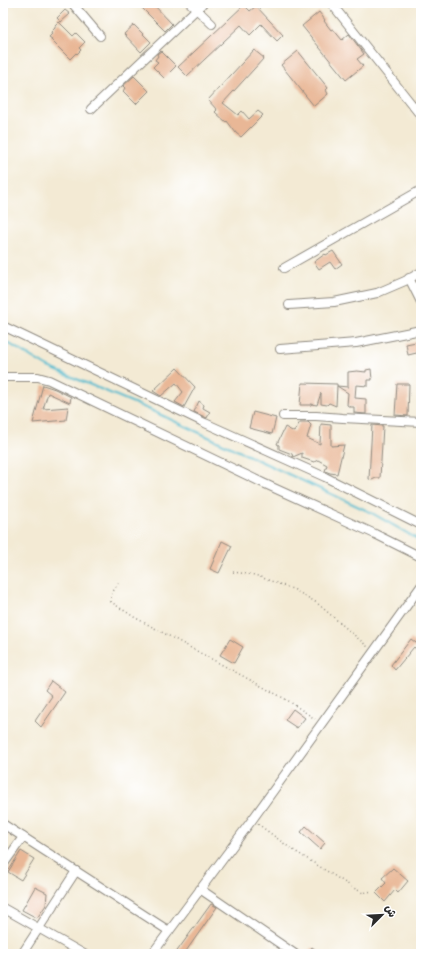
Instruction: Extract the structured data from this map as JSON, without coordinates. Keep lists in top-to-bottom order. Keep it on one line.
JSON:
{"north":"top right"}
